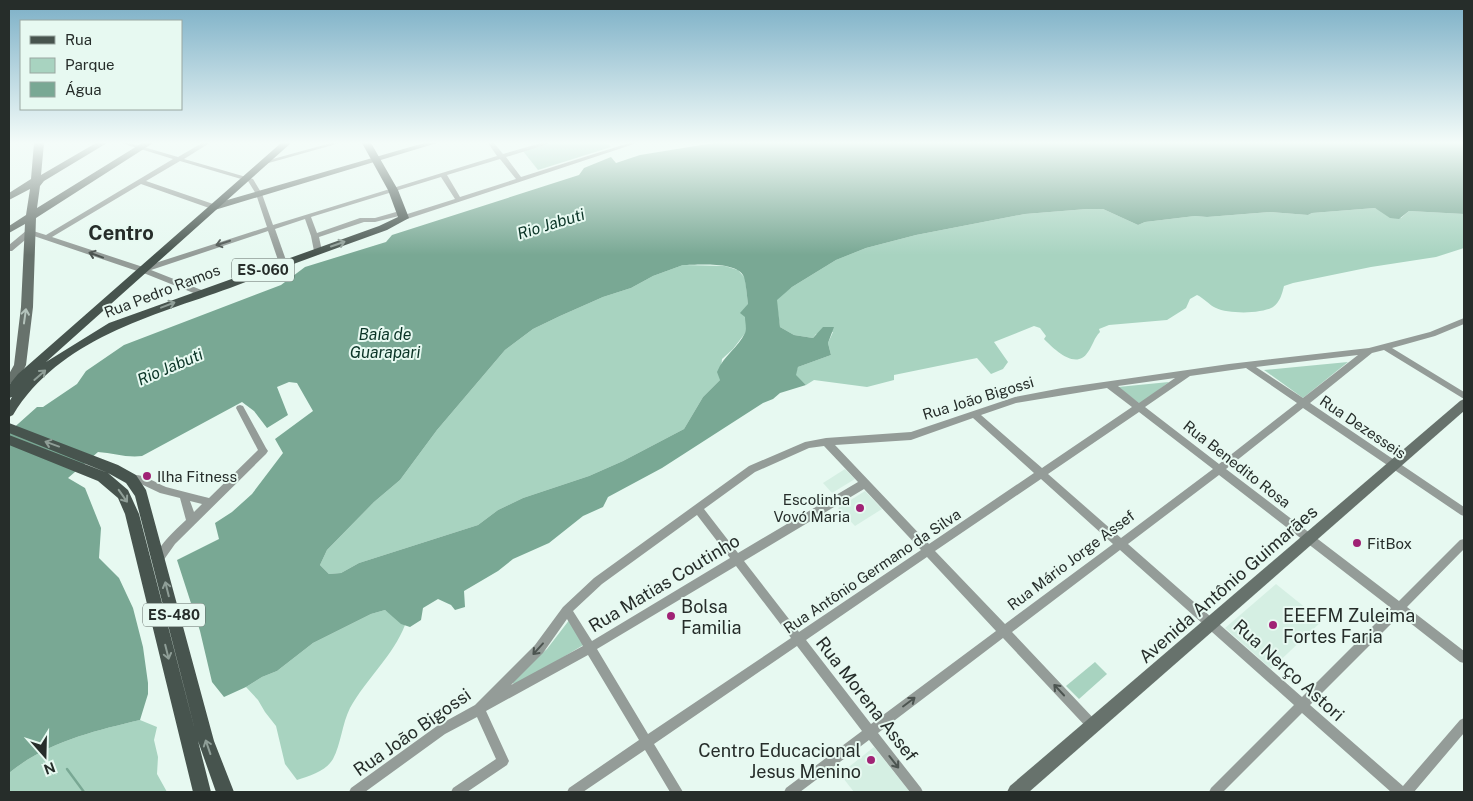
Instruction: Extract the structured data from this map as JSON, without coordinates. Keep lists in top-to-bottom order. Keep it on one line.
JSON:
{"streets":{"main road":["ES-060","Rua Pedro Ramos","ES-480"],"street":["Rua João Bigossi","Rua Dezesseis","Rua Benedito Rosa","Rua Mário Jorge Assef","Rua Antônio Germano da Silva","Rua Matias Coutinho","Avenida Antônio Guimarães","Rua Nerço Astori","Rua Morena Assef"]},"crossings":[["Rua João Bigossi","Rua Dezesseis"],["Rua João Bigossi","Rua Benedito Rosa"],["Rua João Bigossi","Rua Mário Jorge Assef"],["Rua João Bigossi","Rua Antônio Germano da Silva"],["Rua João Bigossi","Rua Matias Coutinho"],["Rua João Bigossi","Rua Nerço Astori"],["Rua João Bigossi","Rua Morena Assef"],["Rua Dezesseis","Rua Mário Jorge Assef"],["Rua Dezesseis","Avenida Antônio Guimarães"],["Rua Benedito Rosa","Rua Mário Jorge Assef"],["Rua Benedito Rosa","Rua Antônio Germano da Silva"],["Rua Benedito Rosa","Avenida Antônio Guimarães"],["Rua Mário Jorge Assef","Rua Nerço Astori"],["Rua Mário Jorge Assef","Rua Morena Assef"],["Rua Antônio Germano da Silva","Rua Nerço Astori"],["Rua Antônio Germano da Silva","Rua Morena Assef"],["Rua Matias Coutinho","Rua Morena Assef"],["Avenida Antônio Guimarães","Rua Nerço Astori"]],"districts":["Centro"],"water":["Rio Jabuti","Baía de Guarapari"],"places":["Ilha Fitness","Escolinha Vovó Maria","FitBox","Bolsa Familia","EEEFM Zuleima Fortes Faria","Centro Educacional Jesus Menino"],"legend":["Rua","Parque","Água"],"north":"bottom"}
